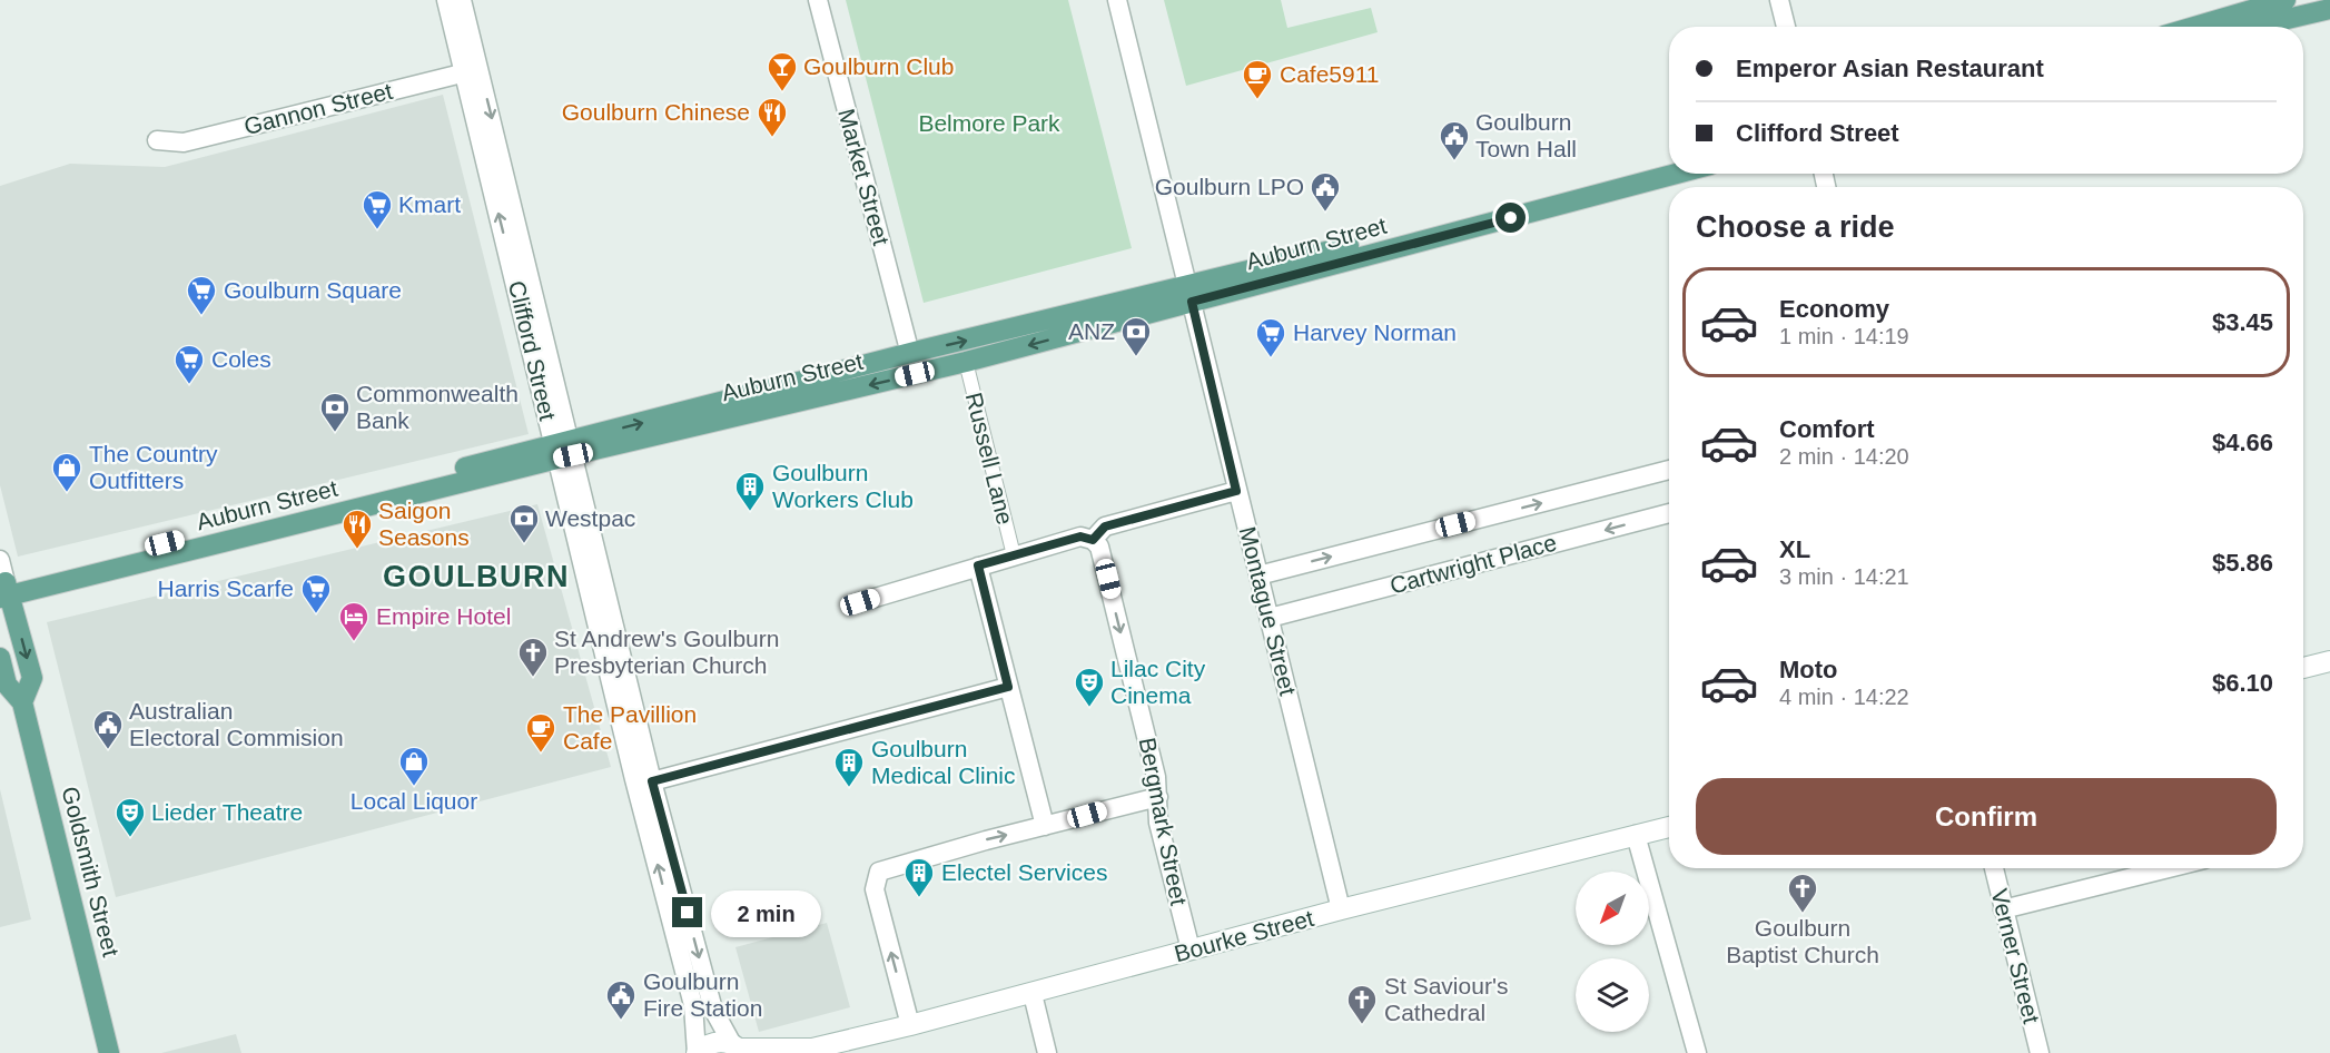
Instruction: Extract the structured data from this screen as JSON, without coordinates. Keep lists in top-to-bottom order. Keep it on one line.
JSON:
{"streets":{"main road":["Auburn Street","Goldsmith Street","Bourke Street"],"street":["Gannon Street","Market Street","Clifford Street","Russell Lane","Cartwright Place","Montague Street","Bergmark Street","Verner Street"]},"crossings":[["Gannon Street","Clifford Street"],["Market Street","Auburn Street"],["Auburn Street","Clifford Street"],["Auburn Street","Russell Lane"],["Auburn Street","Montague Street"],["Auburn Street","Goldsmith Street"],["Clifford Street","Bourke Street"],["Cartwright Place","Montague Street"],["Montague Street","Bourke Street"],["Bergmark Street","Bourke Street"]],"districts":["GOULBURN"],"parks":["Belmore Park"],"places":{"bar":["Goulburn Club"],"cafe":["Cafe5911","The Pavillion Cafe"],"restaurant":["Goulburn Chinese","Saigon Seasons"],"public building":["Goulburn Town Hall","Goulburn LPO","Australian Electoral Commision","Goulburn Fire Station"],"supermarket":["Kmart","Goulburn Square","Harvey Norman","Coles","Harris Scarfe"],"bank":["ANZ","Commonwealth Bank","Westpac"],"shop":["The Country Outfitters","Local Liquor"],"building":["Goulburn Workers Club","Goulburn Medical Clinic","Electel Services"],"hotel":["Empire Hotel"],"church":["St Andrew's Goulburn Presbyterian Church","Goulburn Baptist Church","St Saviour's Cathedral"],"theatre":["Lilac City Cinema","Lieder Theatre"]},"north":"bottom left","page":{"banner":["Emperor Asian Restaurant","Clifford Street"],"heading":"Choose a ride","list":[{"name":"Economy","note":"1 min · 14:19","value":"$3.45"},{"name":"Comfort","note":"2 min · 14:20","value":"$4.66"},{"name":"XL","note":"3 min · 14:21","value":"$5.86"},{"name":"Moto","note":"4 min · 14:22","value":"$6.10"}],"buttons":"Confirm","bubble":"2 min"}}
